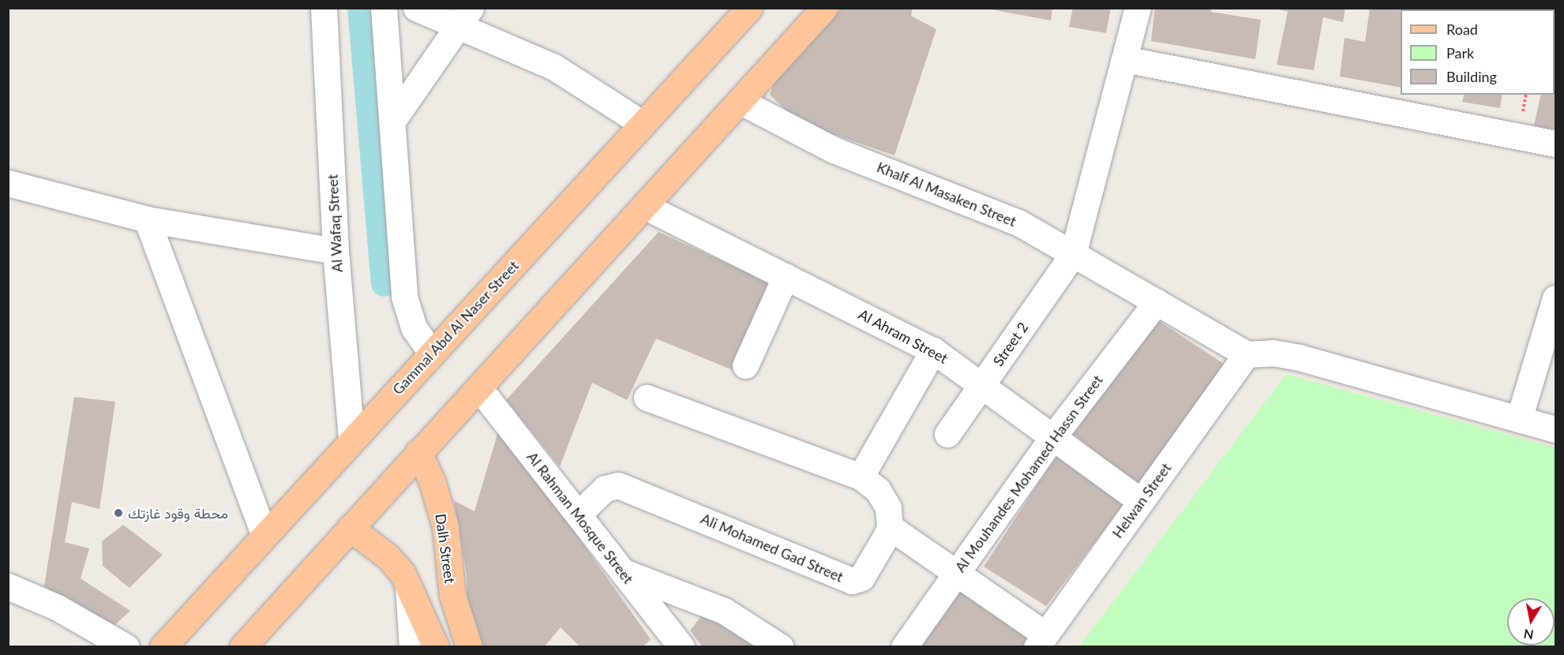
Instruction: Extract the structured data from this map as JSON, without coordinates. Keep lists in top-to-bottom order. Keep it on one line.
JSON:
{"streets":{"main road":["Gammal Abd Al Naser Street","Dalh Street"],"street":["Khalf Al Masaken Street","Al Wafaq Street","Al Ahram Street","Street 2","Al Mouhandes Mohamed Hassn Street","Helwan Street","Al Rahman Mosque Street","Ali Mohamed Gad Street"]},"crossings":[["Khalf Al Masaken Street","Street 2"],["Khalf Al Masaken Street","Al Mouhandes Mohamed Hassn Street"],["Khalf Al Masaken Street","Helwan Street"],["Al Wafaq Street","Gammal Abd Al Naser Street"],["Al Ahram Street","Street 2"],["Al Ahram Street","Al Mouhandes Mohamed Hassn Street"],["Al Ahram Street","Helwan Street"],["Al Rahman Mosque Street","Ali Mohamed Gad Street"]],"places":["محطة وقود غازتك"],"legend":["Road","Park","Building"],"north":"bottom"}
